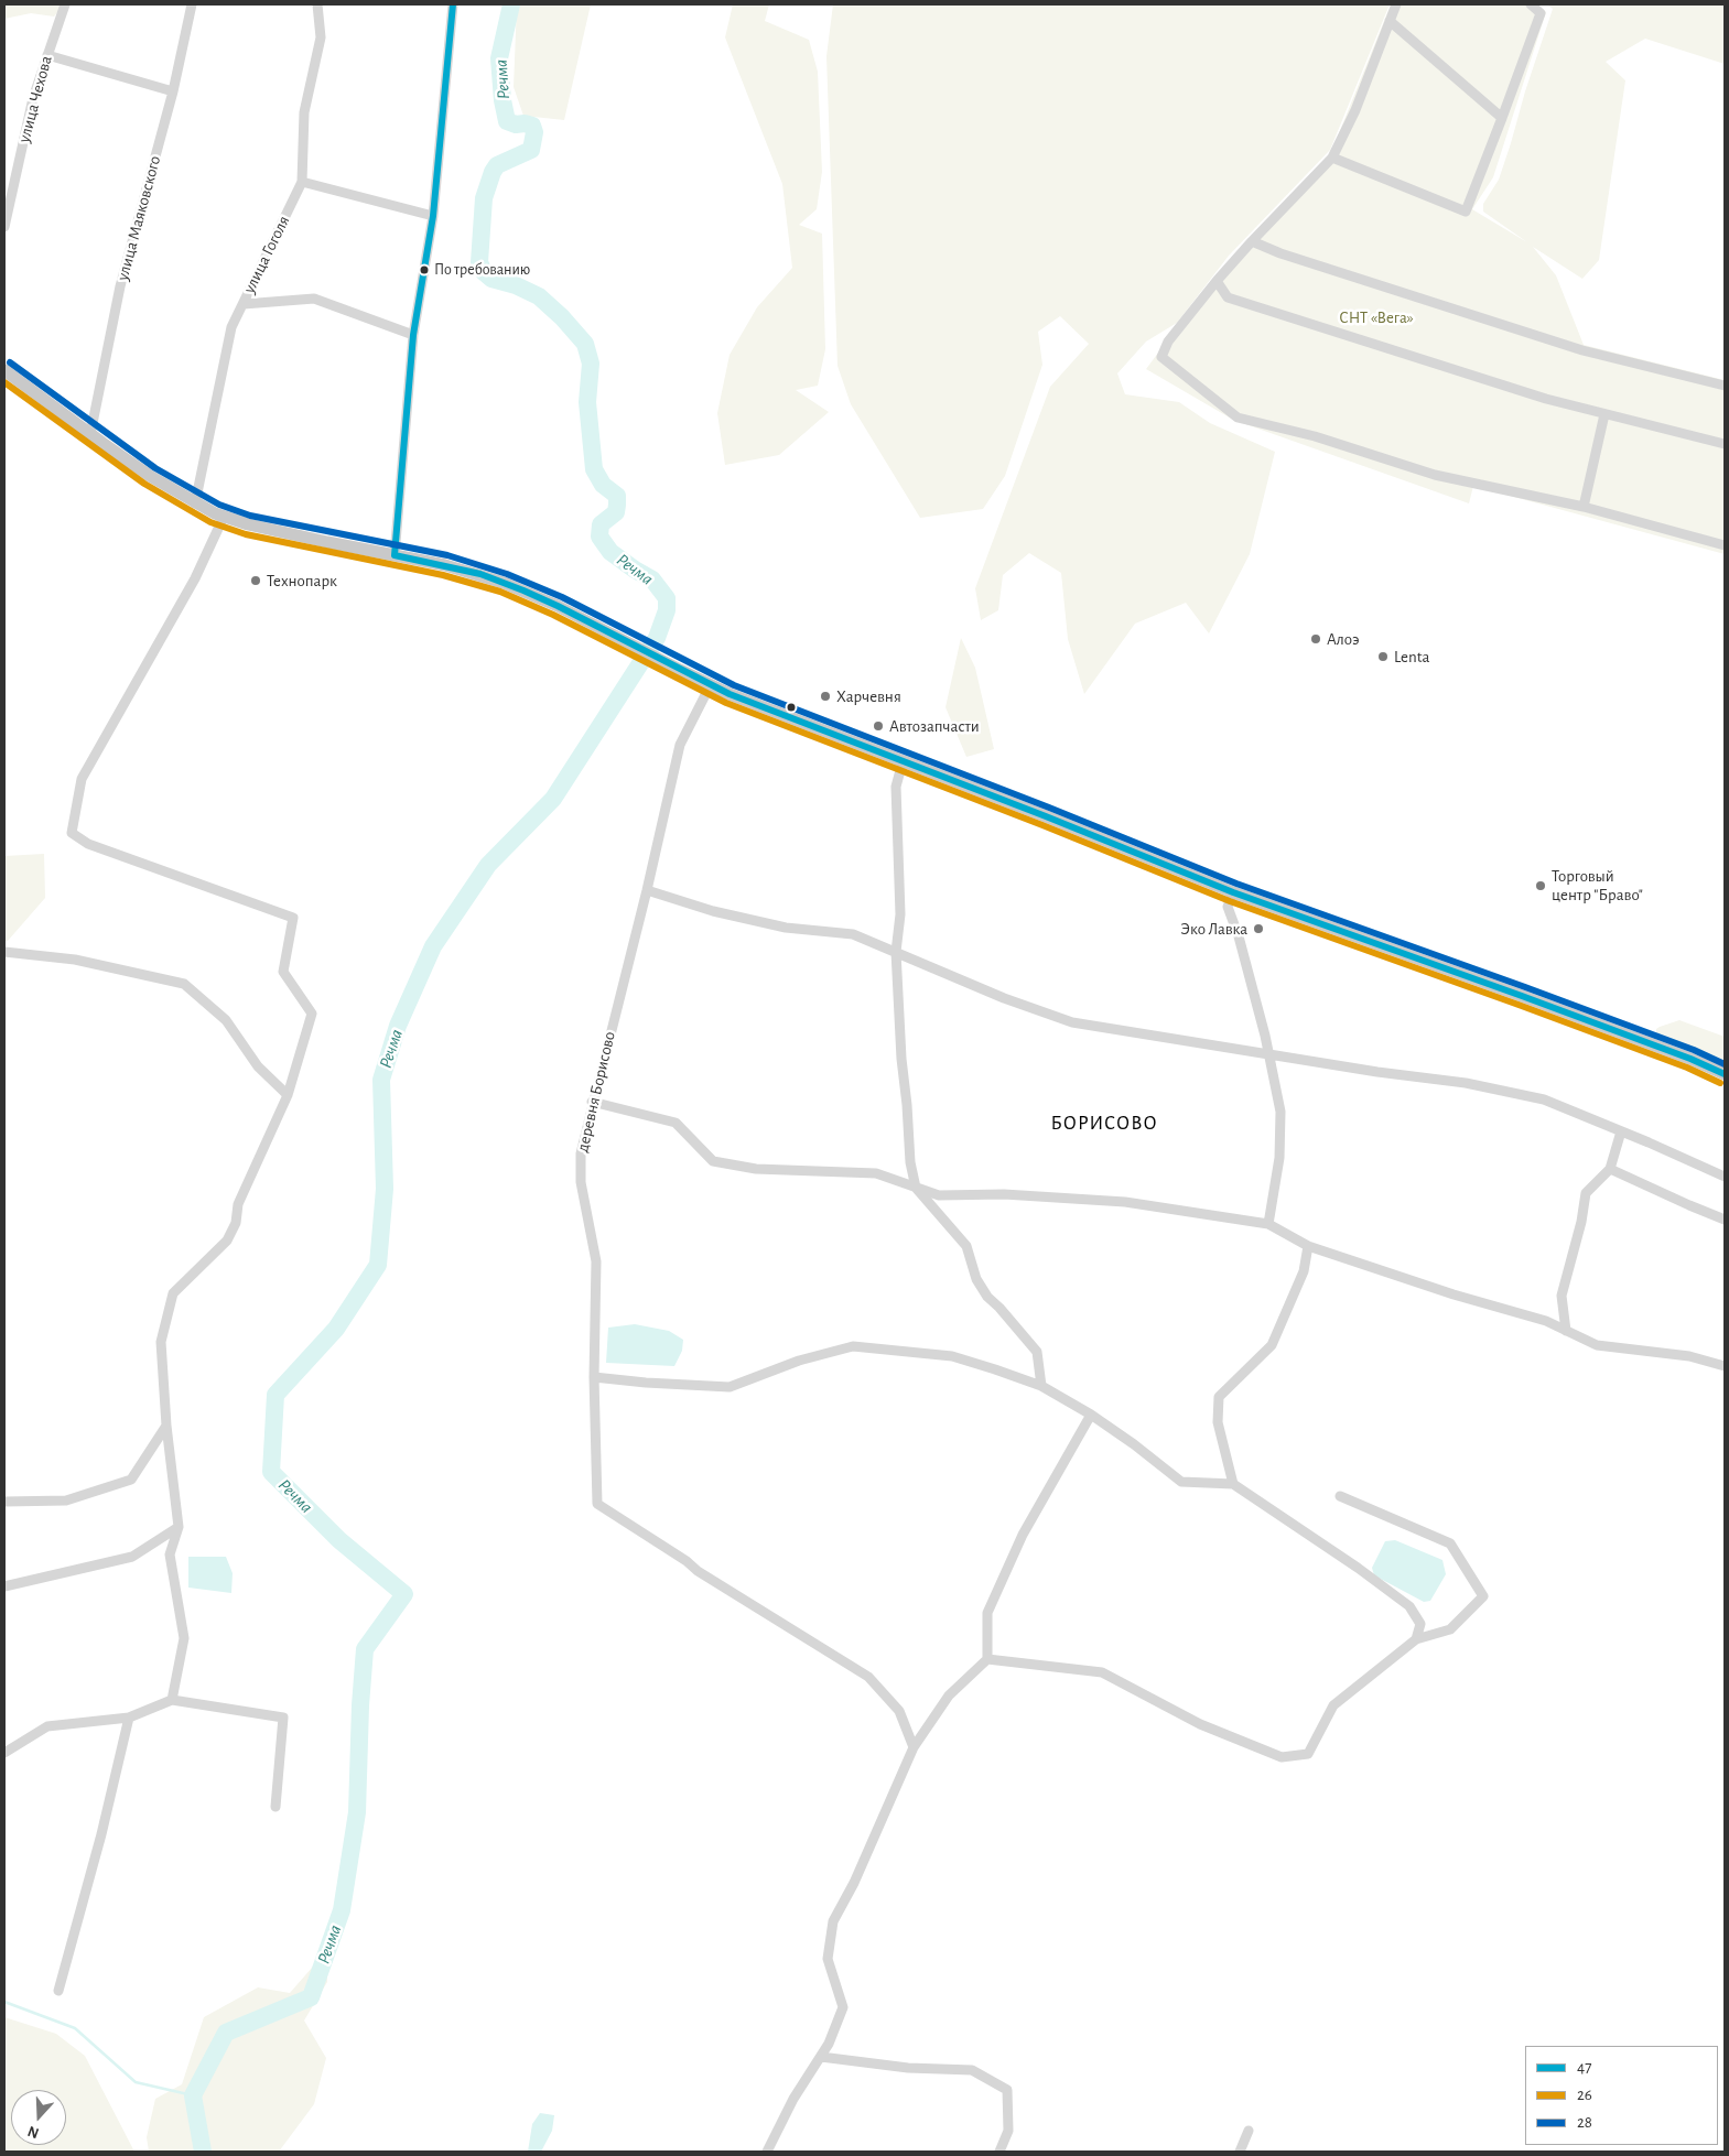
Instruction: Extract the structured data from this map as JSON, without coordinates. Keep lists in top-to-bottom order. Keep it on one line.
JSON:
{"streets":{"street":["улица Чехова","улица Маяковского","улица Гоголя","деревня Борисово"]},"districts":["БОРИСОВО"],"water":["Речма"],"parks":["СНТ «Вега»"],"places":["По требованию","Технопарк","Алоэ","Lenta","Харчевня","Автозапчасти","Торговый центр \"Браво\"","Эко Лавка"],"lines":["transit line 47","transit line 28","transit line 26"],"legend":["47","26","28"],"north":"bottom"}
